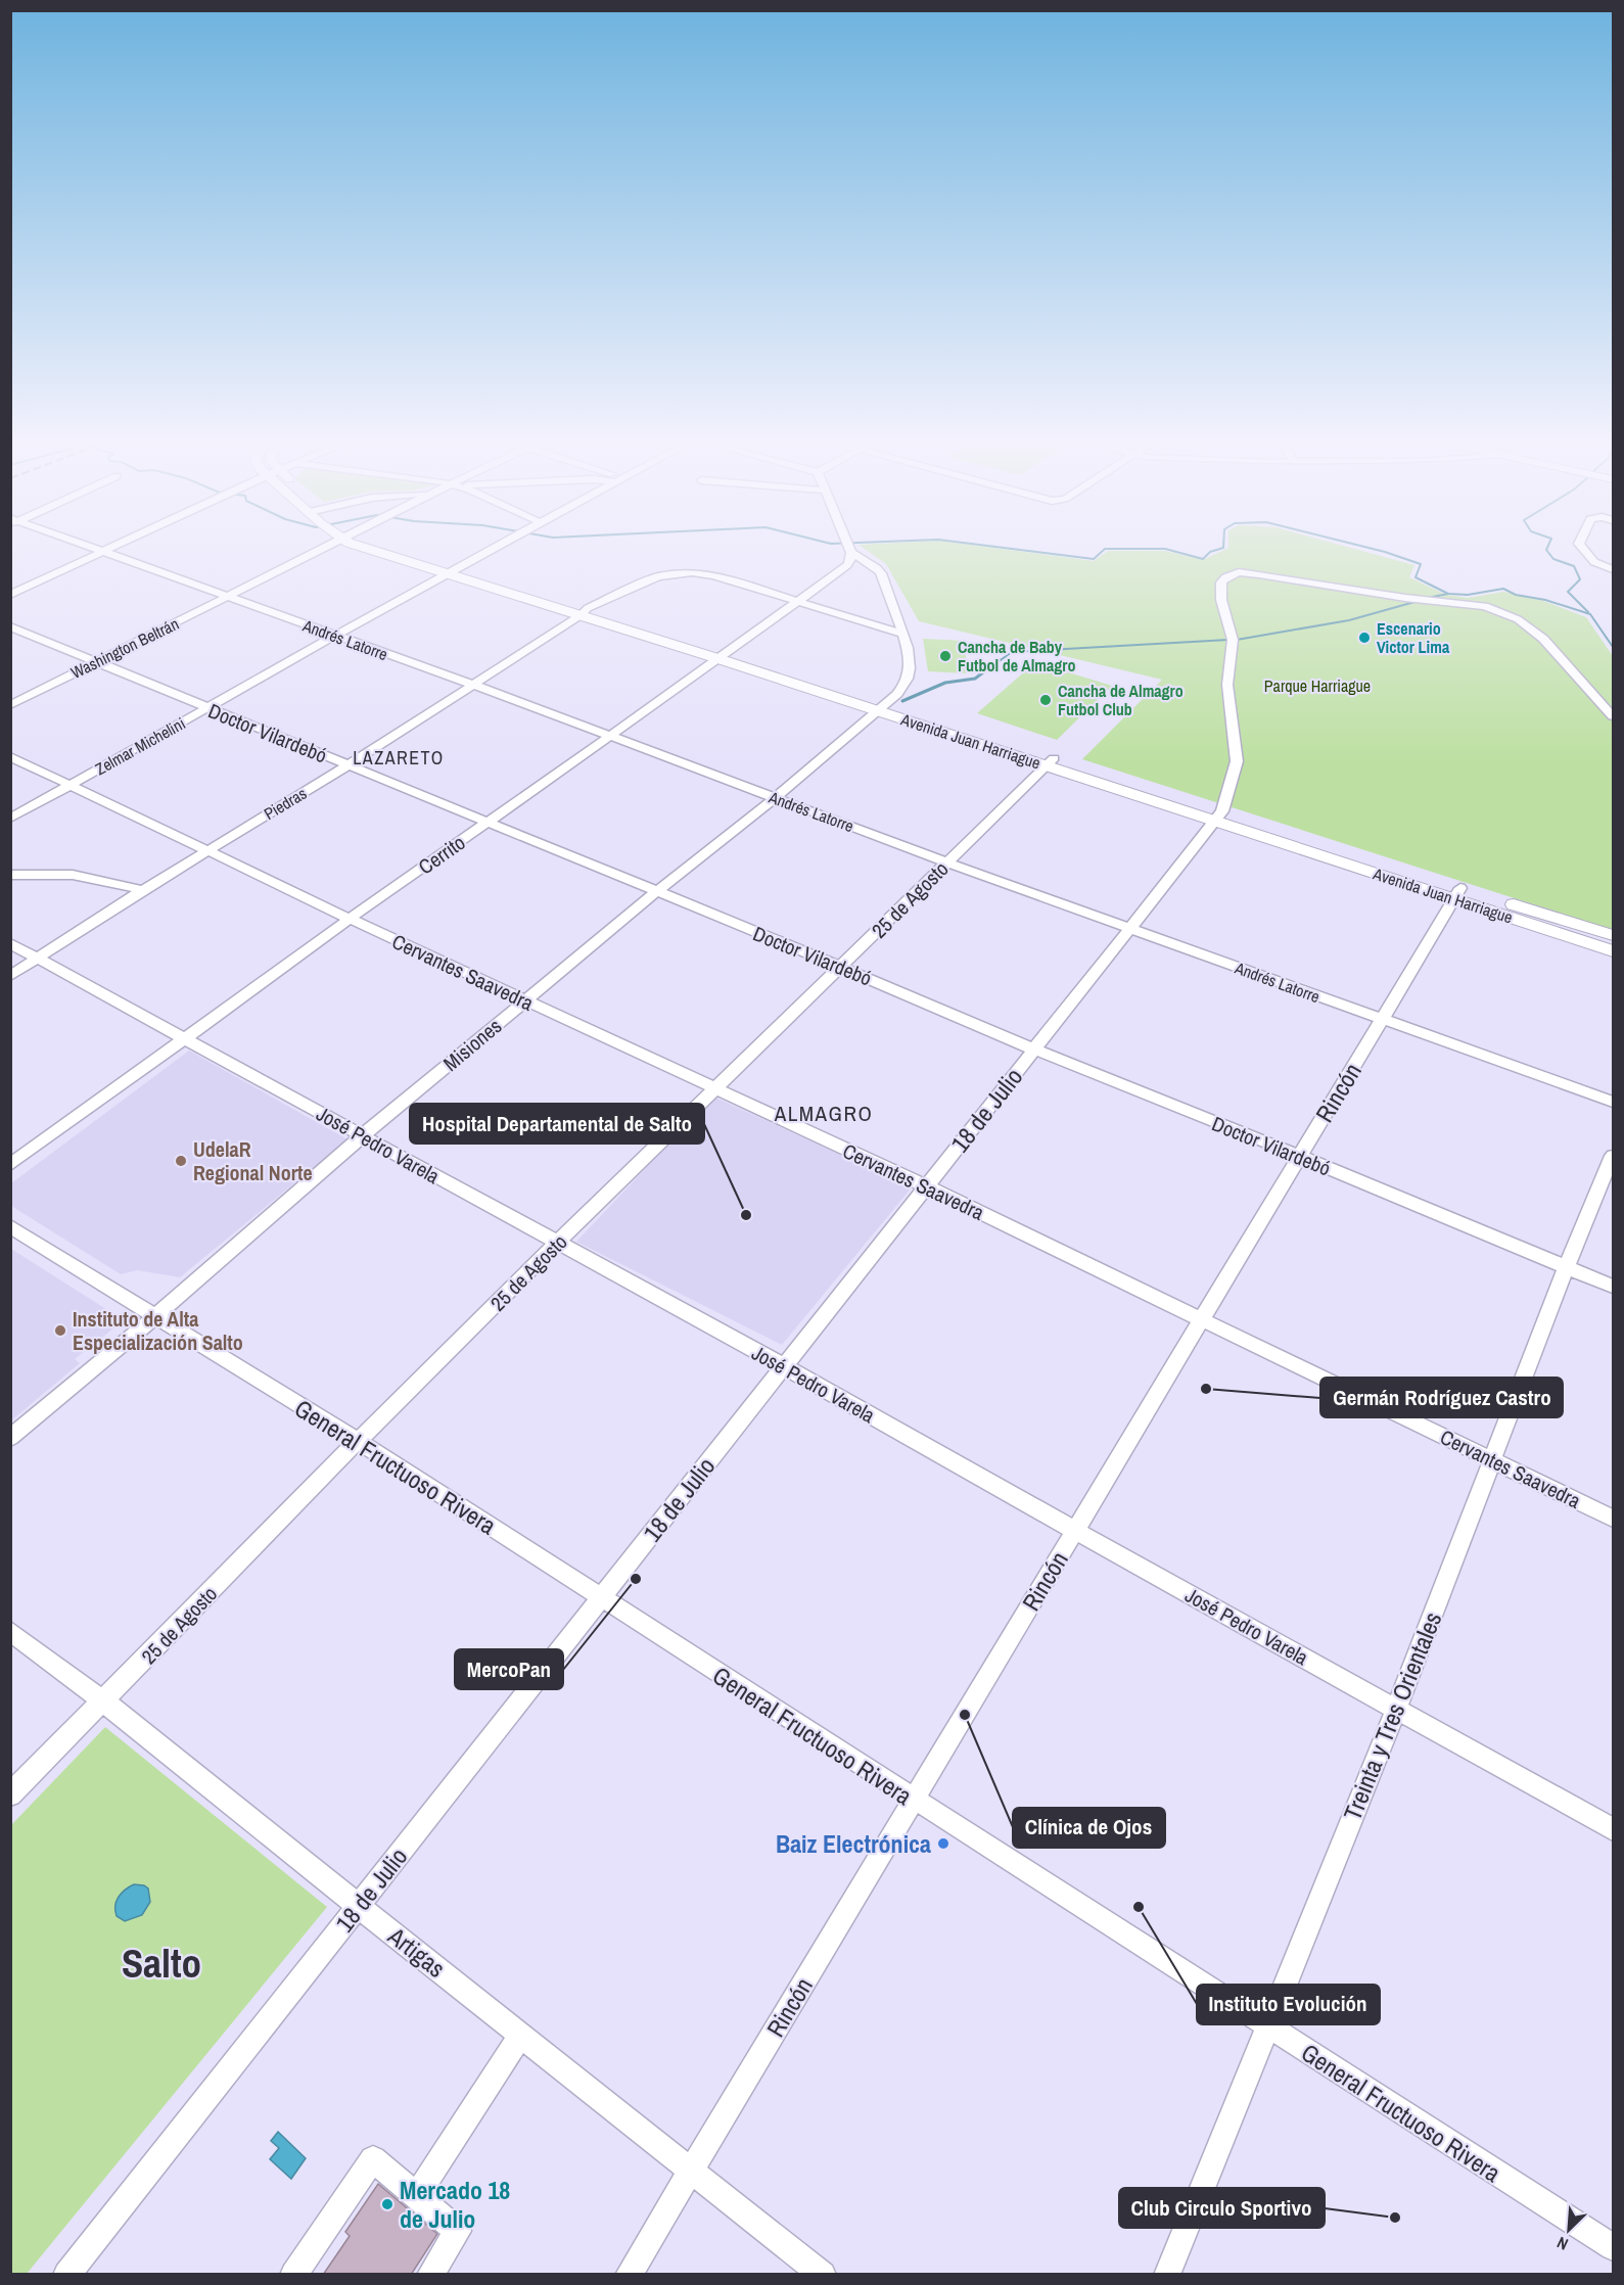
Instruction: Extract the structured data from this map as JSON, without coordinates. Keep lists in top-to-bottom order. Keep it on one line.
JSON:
{"streets":{"street":["Andrés Latorre","Washington Beltrán","Doctor Vilardebó","Avenida Juan Harriague","Zelmar Michelini","Piedras","Cerrito","25 de Agosto","Cervantes Saavedra","Misiones","Rincón","18 de Julio","José Pedro Varela","General Fructuoso Rivera","Treinta y Tres Orientales","Artigas"]},"crossings":[["Andrés Latorre","Washington Beltrán"],["Andrés Latorre","Zelmar Michelini"],["Andrés Latorre","Piedras"],["Andrés Latorre","Cerrito"],["Andrés Latorre","25 de Agosto"],["Andrés Latorre","Misiones"],["Andrés Latorre","Rincón"],["Andrés Latorre","18 de Julio"],["Washington Beltrán","Doctor Vilardebó"],["Doctor Vilardebó","Zelmar Michelini"],["Doctor Vilardebó","Piedras"],["Doctor Vilardebó","Cerrito"],["Doctor Vilardebó","25 de Agosto"],["Doctor Vilardebó","Misiones"],["Doctor Vilardebó","Rincón"],["Doctor Vilardebó","18 de Julio"],["Doctor Vilardebó","Treinta y Tres Orientales"],["Avenida Juan Harriague","Zelmar Michelini"],["Avenida Juan Harriague","Piedras"],["Avenida Juan Harriague","Cerrito"],["Avenida Juan Harriague","25 de Agosto"],["Avenida Juan Harriague","Misiones"],["Avenida Juan Harriague","Rincón"],["Avenida Juan Harriague","18 de Julio"],["Zelmar Michelini","Cervantes Saavedra"],["Piedras","Cerrito"],["Piedras","Cervantes Saavedra"],["Piedras","Misiones"],["Piedras","José Pedro Varela"],["Cerrito","Cervantes Saavedra"],["Cerrito","Misiones"],["Cerrito","José Pedro Varela"],["25 de Agosto","Cervantes Saavedra"],["25 de Agosto","José Pedro Varela"],["25 de Agosto","General Fructuoso Rivera"],["25 de Agosto","Artigas"],["Cervantes Saavedra","Misiones"],["Cervantes Saavedra","Rincón"],["Cervantes Saavedra","18 de Julio"],["Cervantes Saavedra","Treinta y Tres Orientales"],["Misiones","José Pedro Varela"],["Misiones","General Fructuoso Rivera"],["Rincón","José Pedro Varela"],["Rincón","General Fructuoso Rivera"],["Rincón","Artigas"],["18 de Julio","José Pedro Varela"],["18 de Julio","General Fructuoso Rivera"],["18 de Julio","Artigas"],["José Pedro Varela","Treinta y Tres Orientales"],["General Fructuoso Rivera","Treinta y Tres Orientales"]],"districts":["LAZARETO","ALMAGRO","Salto"],"parks":["Parque Harriague"],"places":["Escenario Victor Lima","Cancha de Baby Futbol de Almagro","Cancha de Almagro Futbol Club","UdelaR Regional Norte","Hospital Departamental de Salto","Instituto de Alta Especialización Salto","Germán Rodríguez Castro","MercoPan","Clínica de Ojos","Baiz Electrónica","Instituto Evolución","Mercado 18 de Julio","Club Circulo Sportivo"],"north":"bottom left"}
